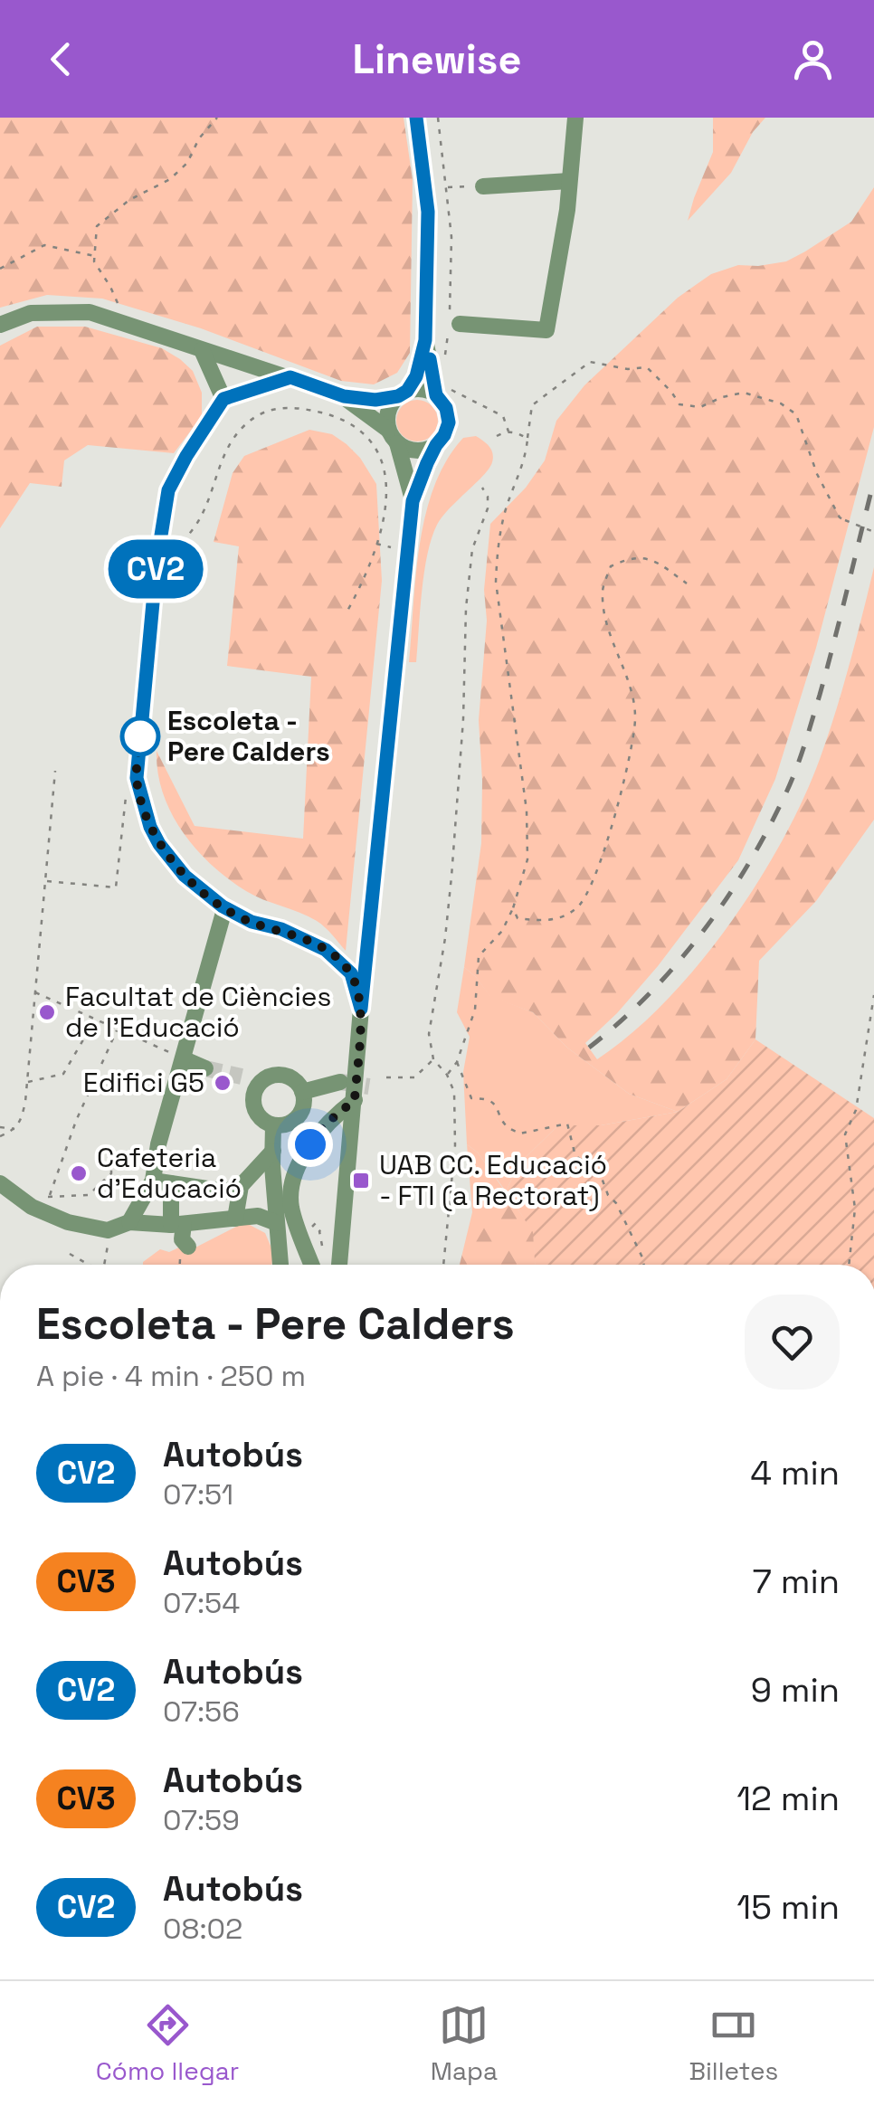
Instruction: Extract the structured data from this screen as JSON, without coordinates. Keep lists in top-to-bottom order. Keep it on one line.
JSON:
{"places":{"other":["Escoleta - Pere Calders","Facultat de Ciències de l'Educació","Edifici G5","Cafeteria d'Educació"],"transit":["UAB CC. Educació - FTI (a Rectorat)"]},"lines":["bus line CV2"],"page":{"header":"Linewise","on_map":"CV2","heading":["Escoleta - Pere Calders","A pie · 4 min · 250 m"],"list":[{"mark":"CV2","name":"Autobús","note":"07:51","value":"4 min"},{"mark":"CV3","name":"Autobús","note":"07:54","value":"7 min"},{"mark":"CV2","name":"Autobús","note":"07:56","value":"9 min"},{"mark":"CV3","name":"Autobús","note":"07:59","value":"12 min"},{"mark":"CV2","name":"Autobús","note":"08:02","value":"15 min"}],"tabs":["Cómo llegar","Mapa","Billetes"]}}
